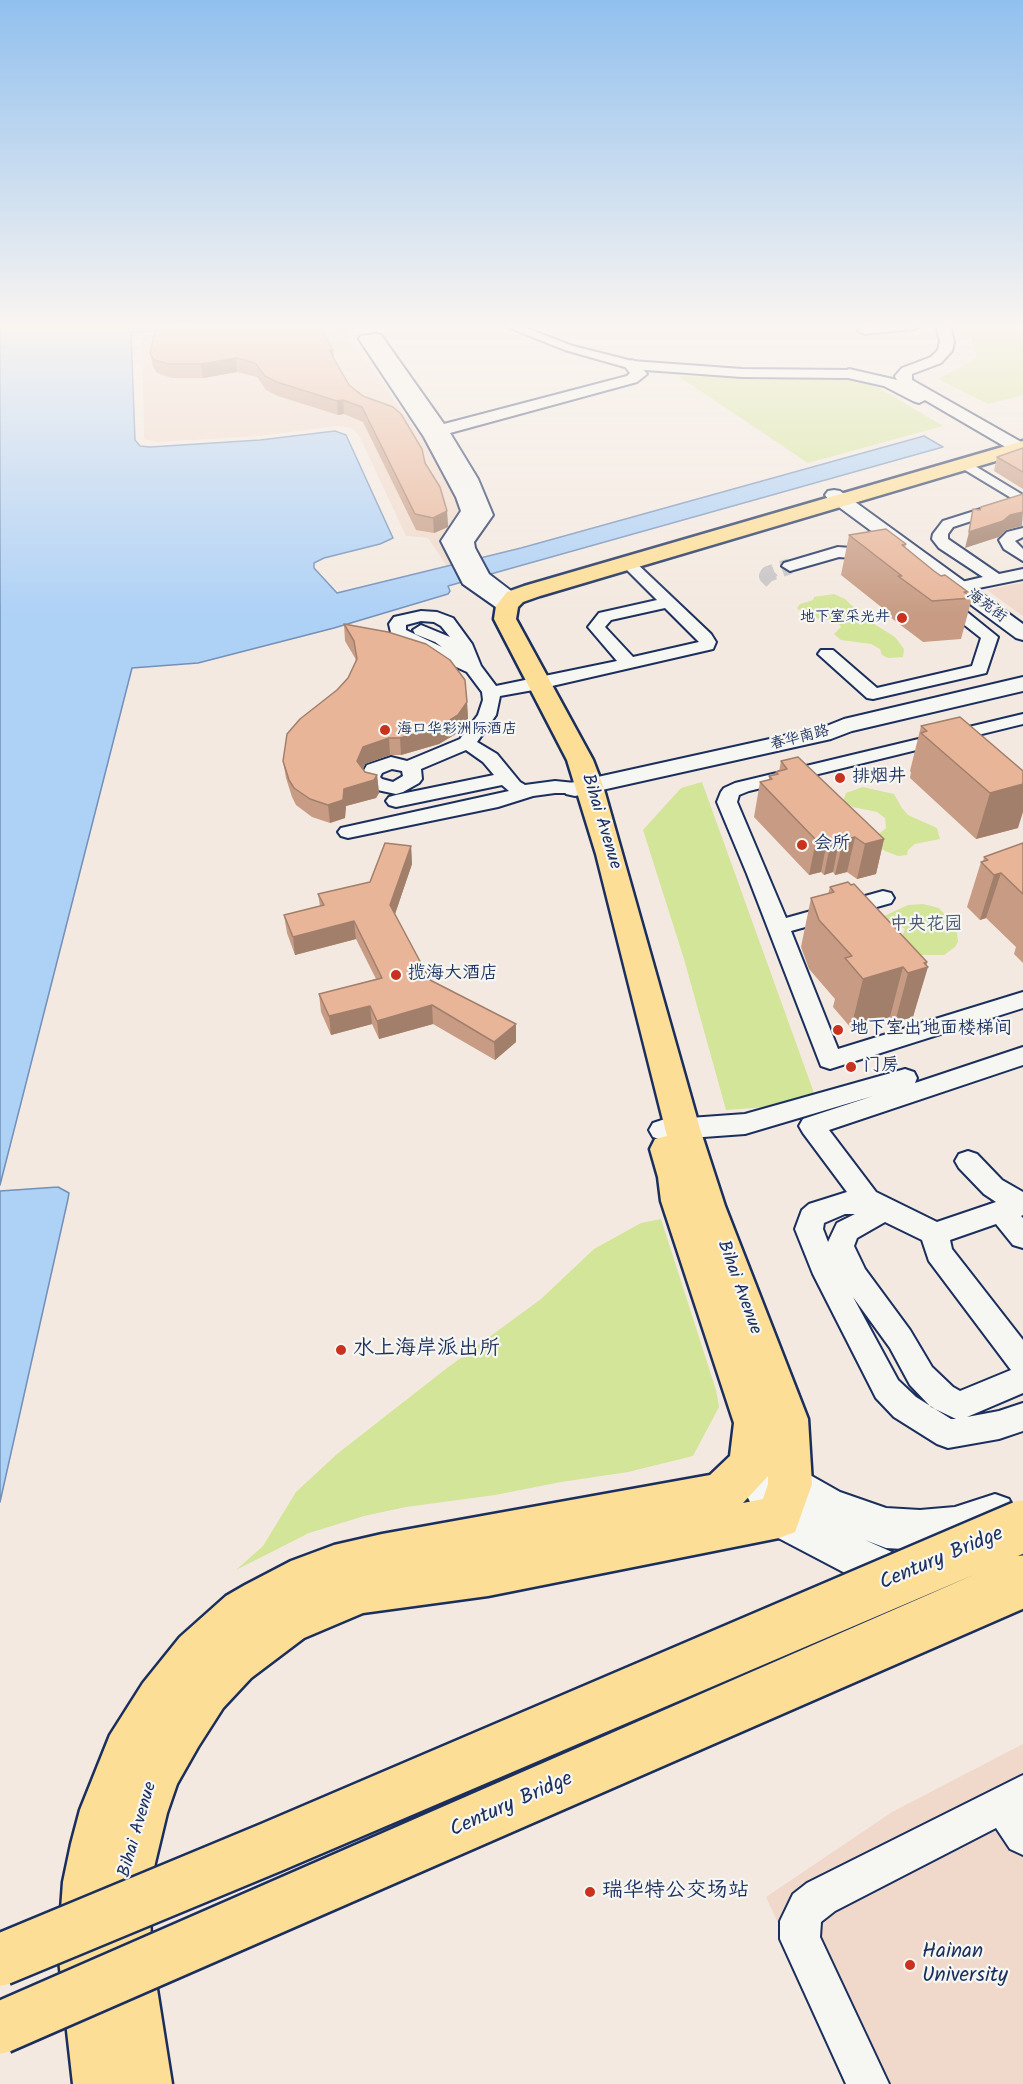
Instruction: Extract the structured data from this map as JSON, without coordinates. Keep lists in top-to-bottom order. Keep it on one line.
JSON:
{"streets":{"main road":["Bihai Avenue","Century Bridge"],"street":["海苑街","春华南路"]},"crossings":[["春华南路","Bihai Avenue"]],"parks":["中央花园"],"places":["地下室采光井","海口华彩洲际酒店","排烟井","会所","揽海大酒店","地下室出地面楼梯间","门房","水上海岸派出所","瑞华特公交场站","Hainan University"]}
